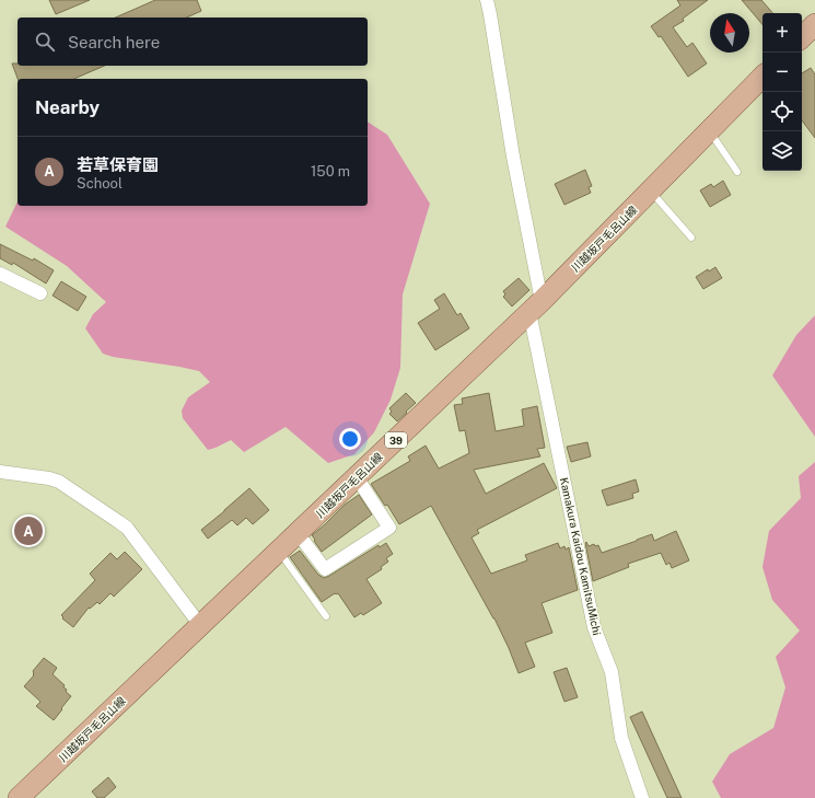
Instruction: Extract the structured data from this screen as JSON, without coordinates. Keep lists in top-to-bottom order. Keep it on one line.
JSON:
{"streets":{"main road":["川越坂戸毛呂山線","39"],"street":["Kamakura Kaidou KamitsuMichi"]},"crossings":[["川越坂戸毛呂山線","Kamakura Kaidou KamitsuMichi"]],"north":"top","page":{"map_buttons":["+","−"],"search":"Search here","heading":"Nearby","list":[{"mark":"A","name":"若草保育園","note":"School","value":"150 m"}],"pins":"A"}}
